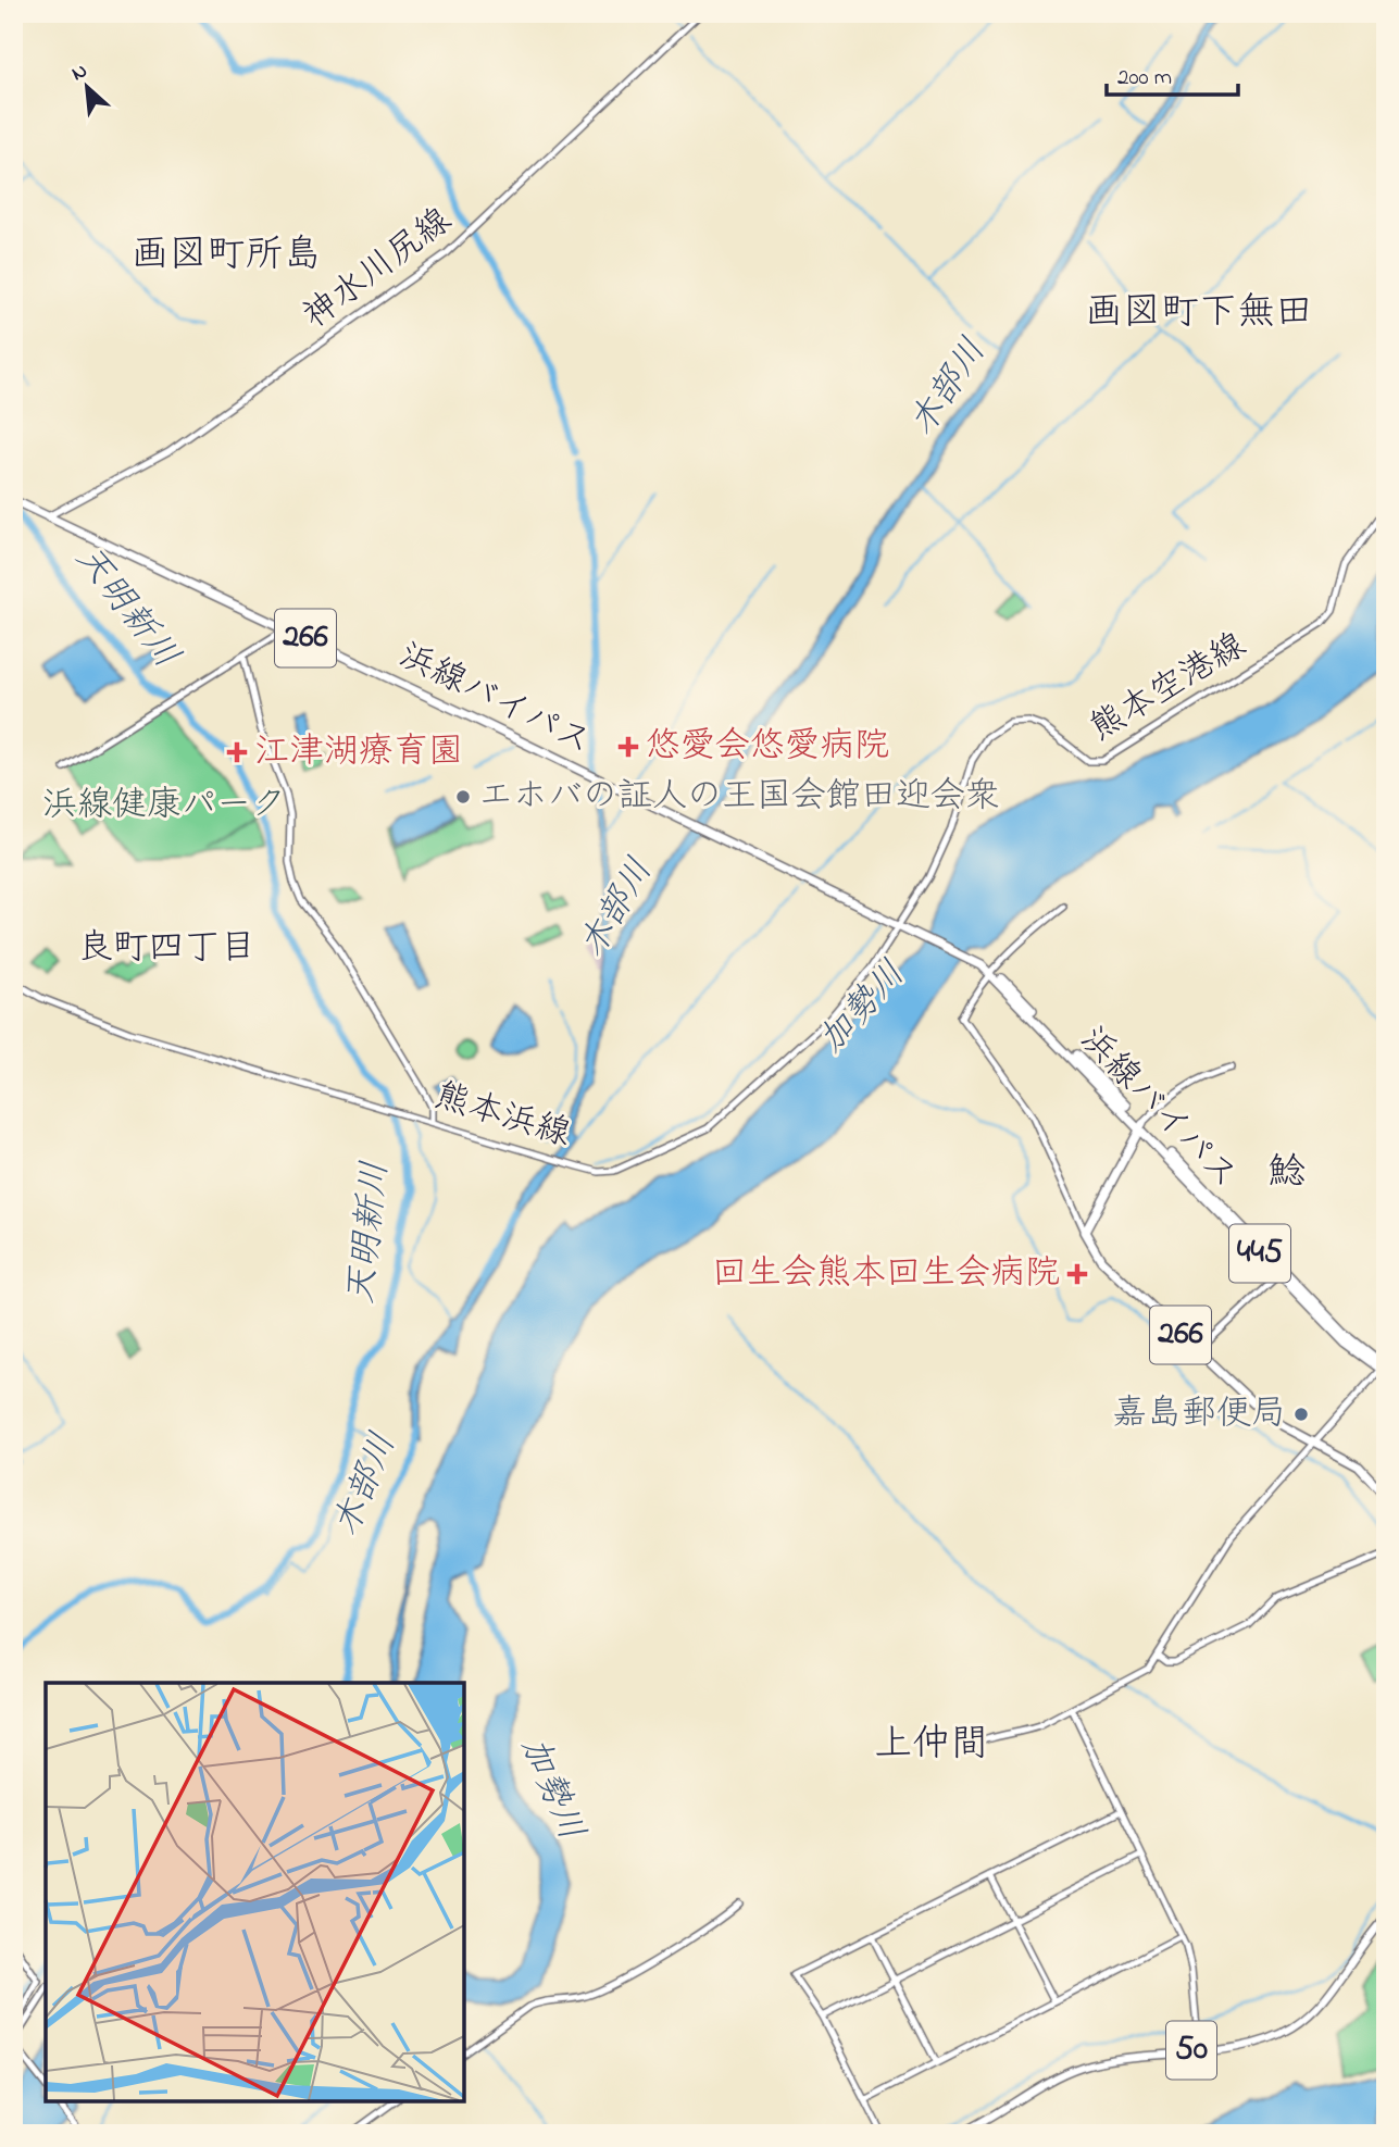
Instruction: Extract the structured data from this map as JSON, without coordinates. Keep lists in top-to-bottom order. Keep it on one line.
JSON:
{"streets":{"highway":["266","浜線バイパス","445"],"main road":["50"],"street":["神水川尻線","熊本空港線","熊本浜線"]},"crossings":[["神水川尻線","浜線バイパス"],["熊本空港線","浜線バイパス"],["熊本空港線","熊本浜線"],["浜線バイパス","熊本浜線"]],"districts":["画図町所島","画図町下無田","良町四丁目","鯰","上仲間"],"water":["木部川","天明新川","加勢川"],"parks":["浜線健康パーク"],"places":{"health":["悠愛会悠愛病院","江津湖療育園","回生会熊本回生会病院"],"other":["エホバの証人の王国会館田迎会衆","嘉島郵便局"]},"scale_bar":"200 m","north":"top left"}
